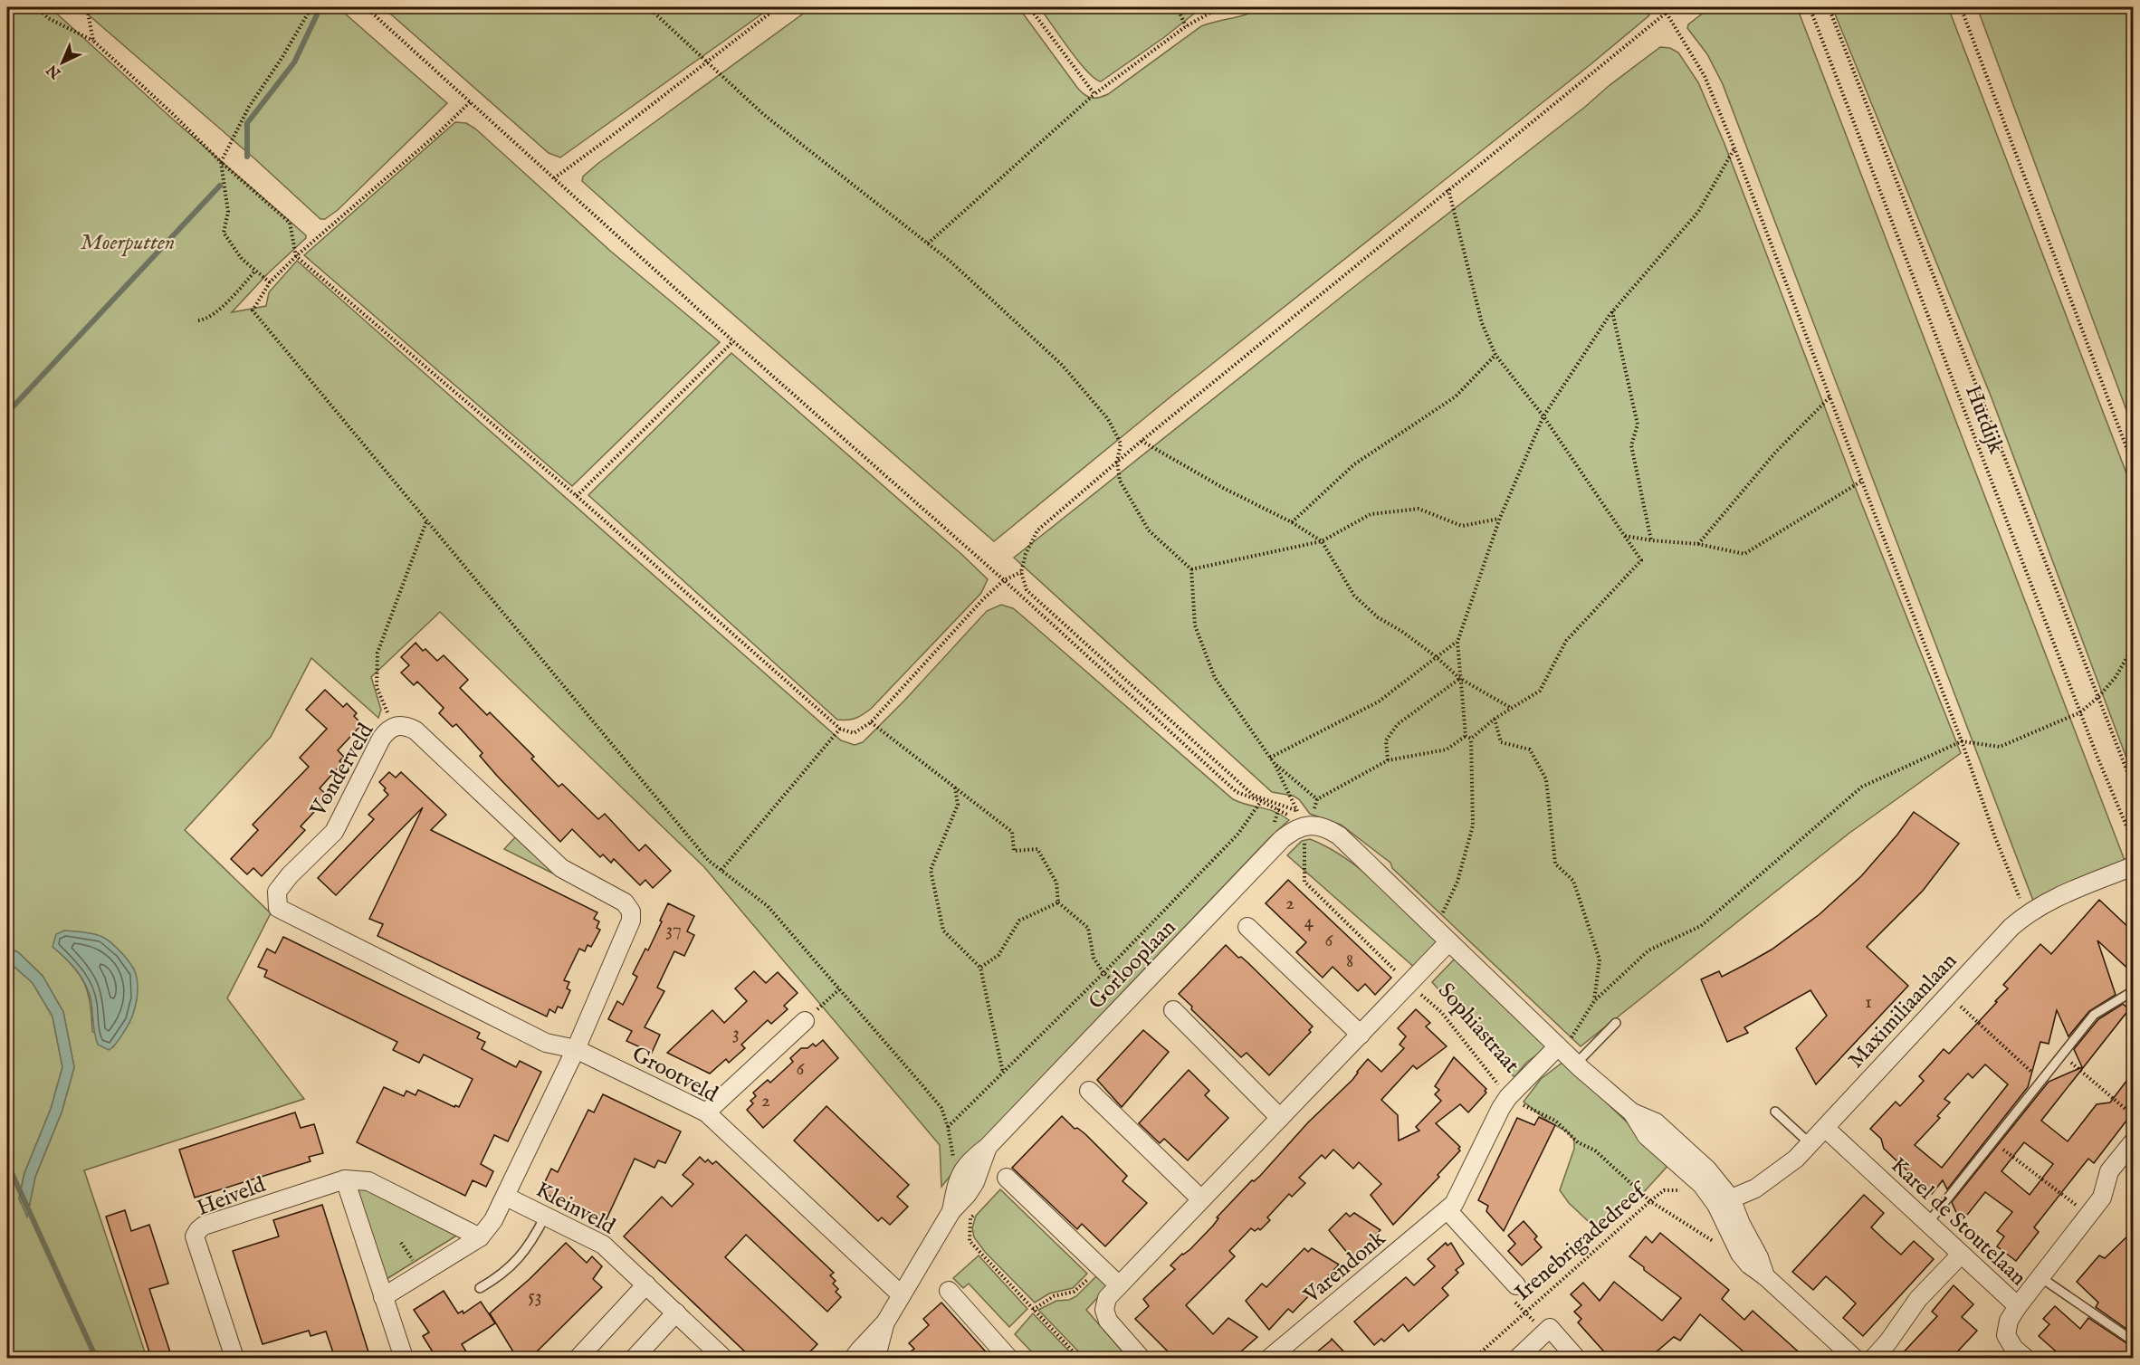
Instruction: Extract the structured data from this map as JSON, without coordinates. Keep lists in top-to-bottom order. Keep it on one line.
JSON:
{"streets":{"street":["Vonderveld","Gorlooplaan","Maximiliaanlaan","Sophiastraat","Grootveld","Heiveld","Kleinveld","Karel de Stoutelaan","Varendonk"],"path":["Hutdijk","Irenebrigadedreef"]},"crossings":[["Vonderveld","Grootveld"],["Gorlooplaan","Sophiastraat"],["Gorlooplaan","Grootveld"],["Maximiliaanlaan","Sophiastraat"],["Maximiliaanlaan","Karel de Stoutelaan"],["Sophiastraat","Irenebrigadedreef"],["Sophiastraat","Varendonk"]],"parks":["Moerputten"],"house_numbers":["2","4","37","6","8","1","3","6","2","53"],"north":"bottom left"}
